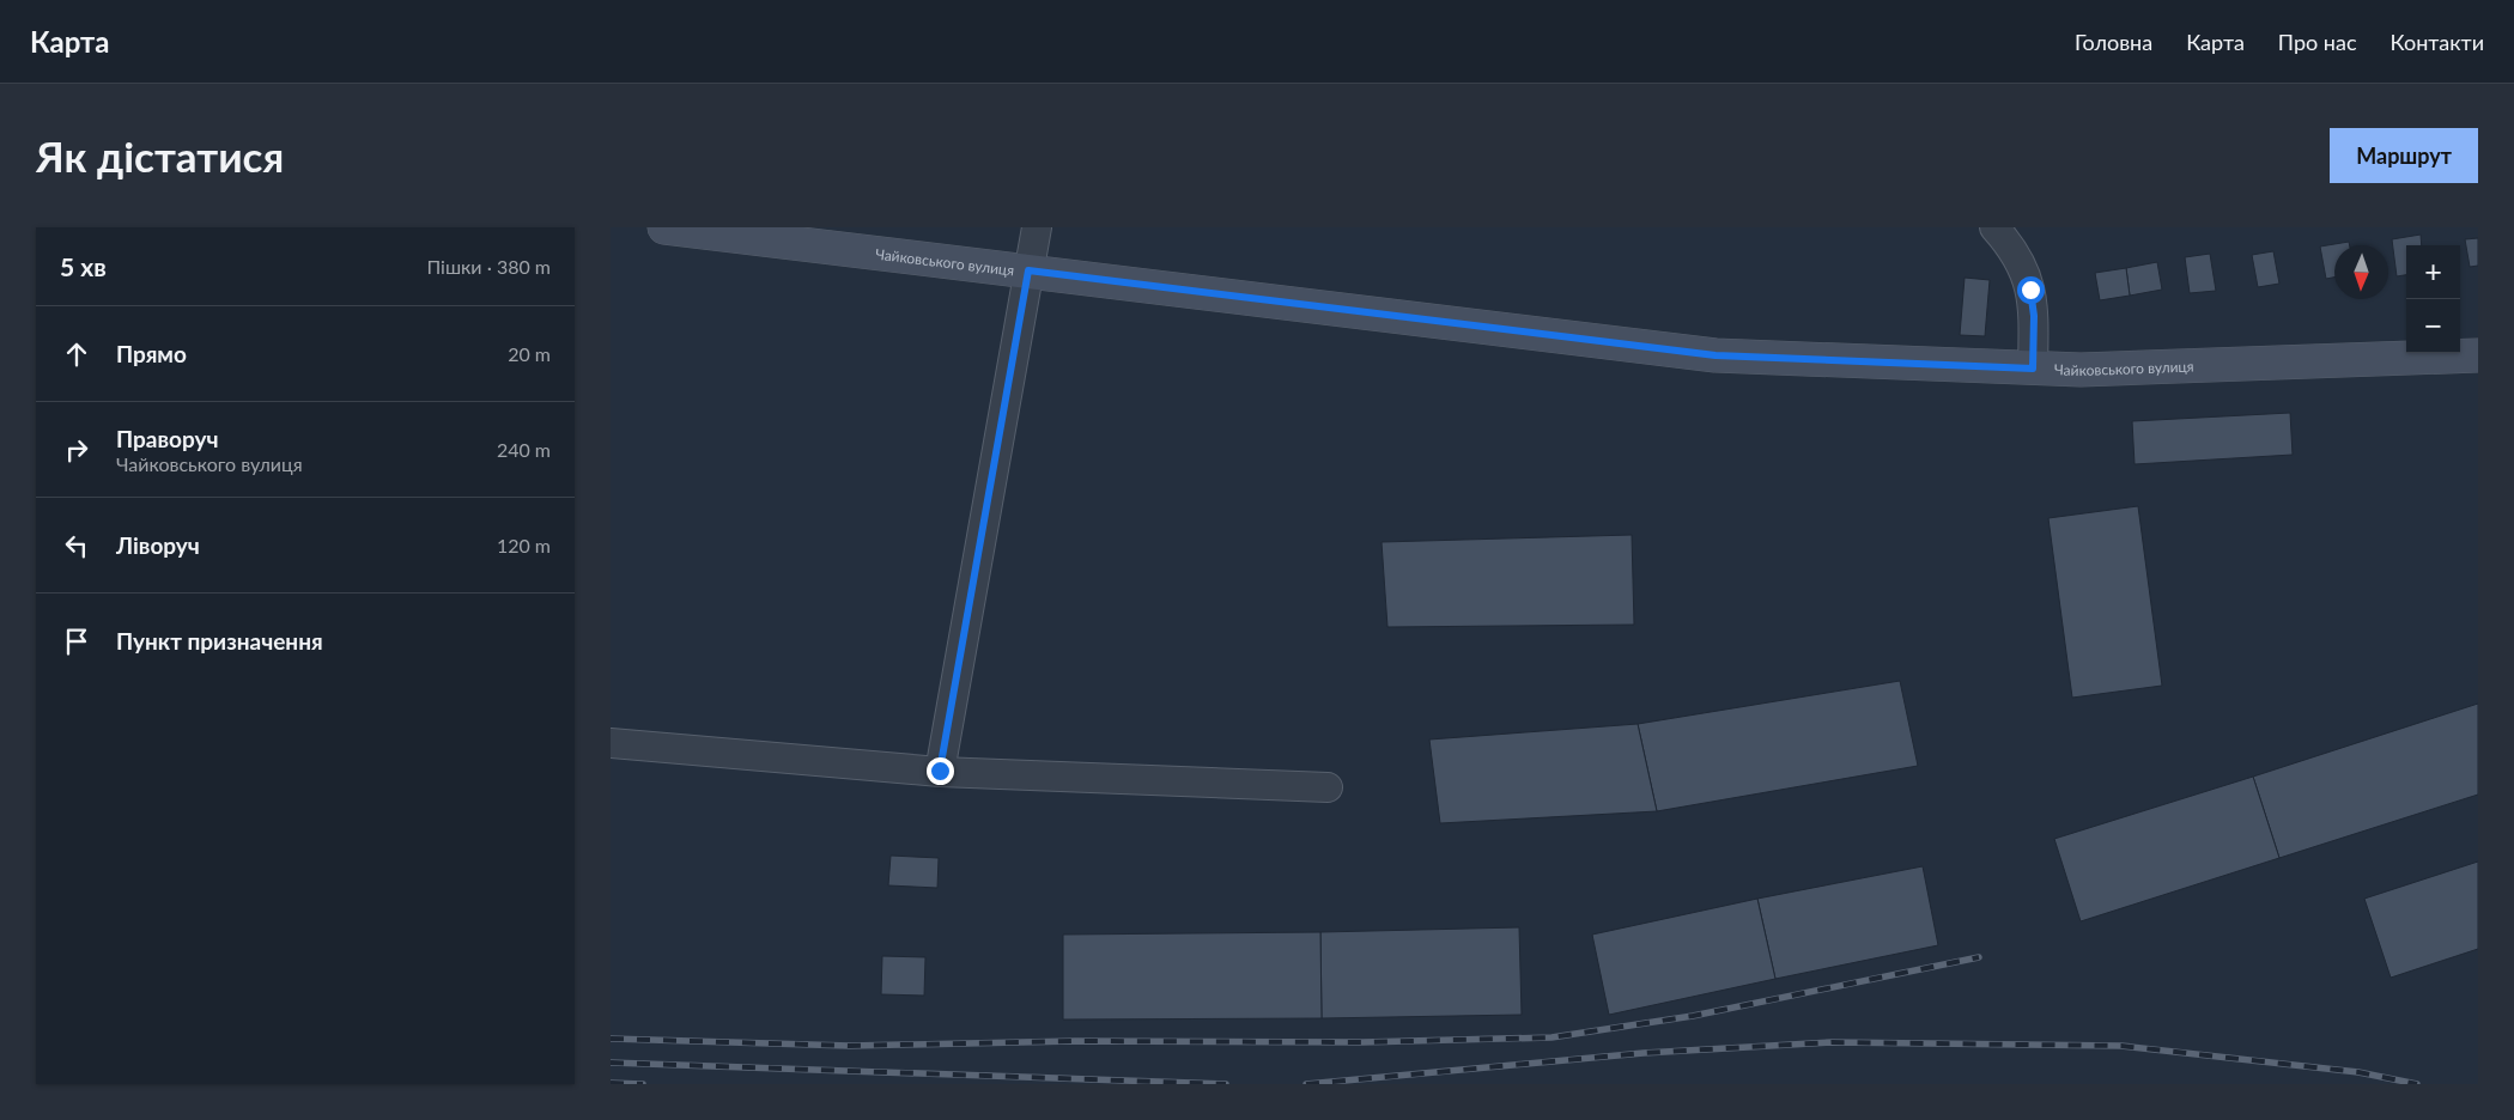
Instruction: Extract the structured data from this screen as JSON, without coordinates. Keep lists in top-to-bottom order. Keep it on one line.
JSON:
{"streets":{"main road":["Чайковського вулиця"]},"north":"bottom","page":{"header":"Карта","nav":["Головна","Карта","Про нас","Контакти"],"buttons":"Маршрут","title":"Як дістатися","heading":["5 хв","Пішки · 380 m"],"map_buttons":["+","−"],"list":[["Прямо","20 m"],["Праворуч","Чайковського вулиця","240 m"],["Ліворуч","120 m"],"Пункт призначення"]}}
